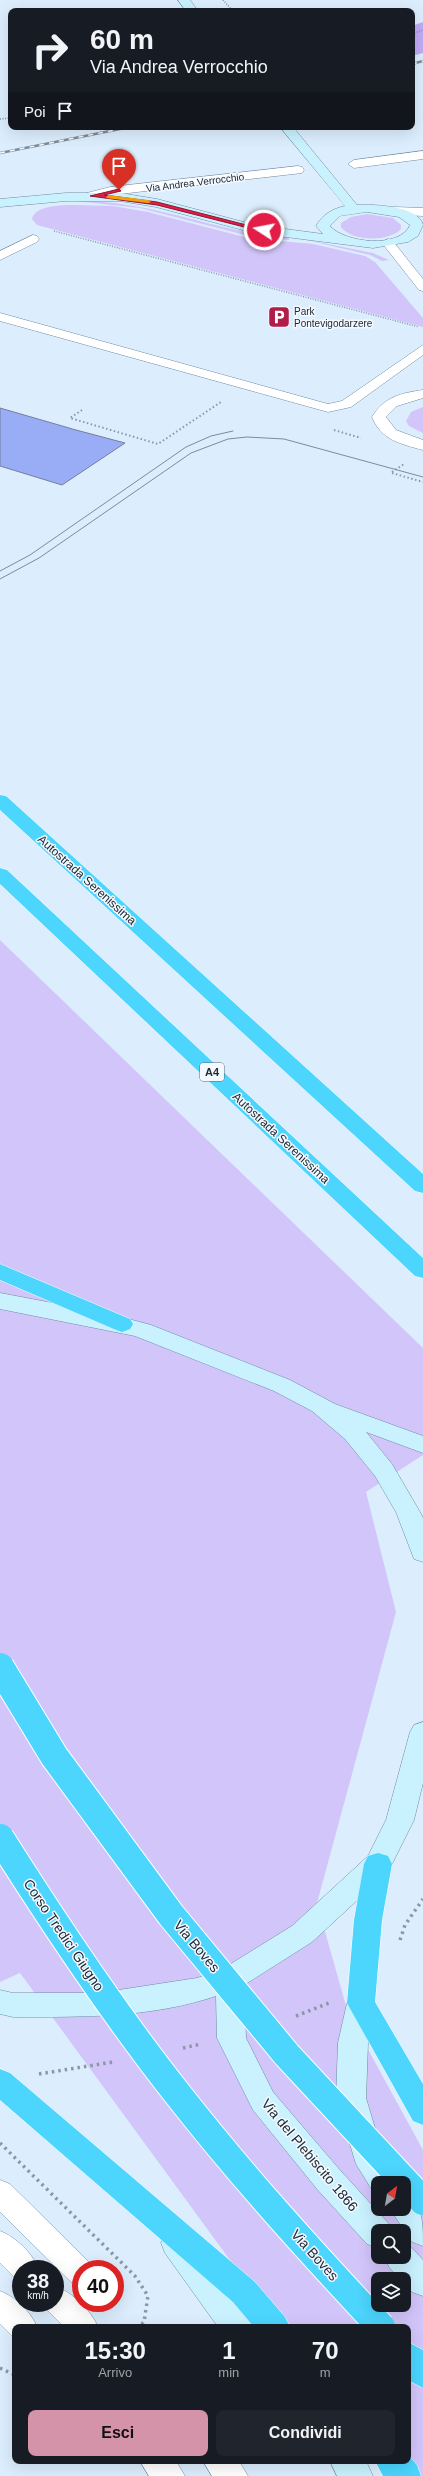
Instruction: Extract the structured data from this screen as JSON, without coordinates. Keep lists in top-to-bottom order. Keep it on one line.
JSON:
{"streets":{"highway":["Autostrada Serenissima","A4","Corso Tredici Giugno","Via Boves"],"main road":["Via Andrea Verrocchio","Via del Plebiscito 1866"]},"crossings":[["Corso Tredici Giugno","Via Boves"]],"places":{"parking":["Park Pontevigodarzere"]},"north":"top right","page":{"turn":["60 m","Via Andrea Verrocchio"],"then":"Poi","speed":"38 km/h","limit":"40","eta":["15:30","Arrivo","1","min","70","m"],"buttons":["Esci","Condividi"]}}
